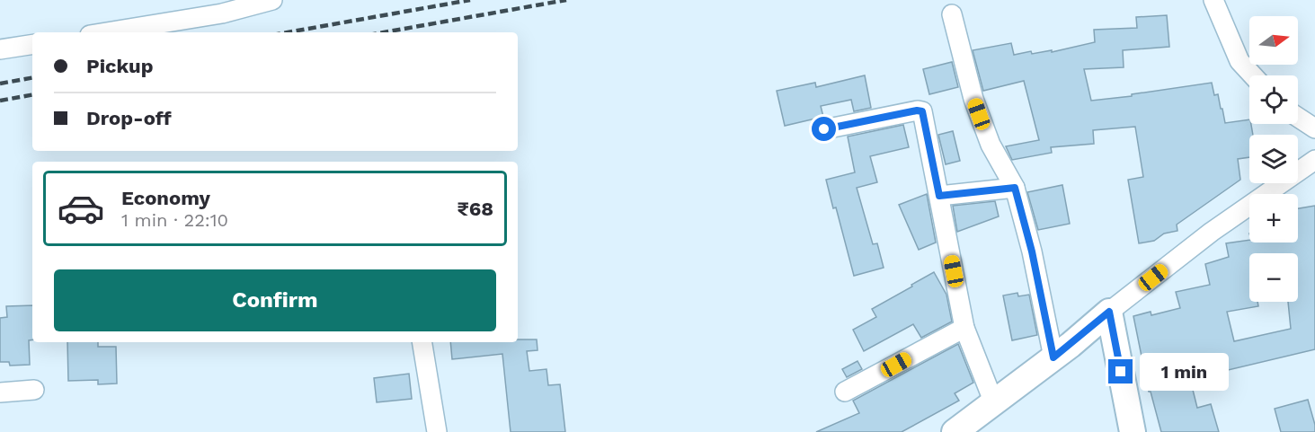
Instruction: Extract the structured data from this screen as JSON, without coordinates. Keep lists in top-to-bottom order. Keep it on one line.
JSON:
{"north":"right","page":{"map_buttons":["+","−"],"banner":["Pickup","Drop-off"],"list":[{"name":"Economy","note":"1 min · 22:10","value":"₹68"}],"buttons":"Confirm","bubble":"1 min"}}
